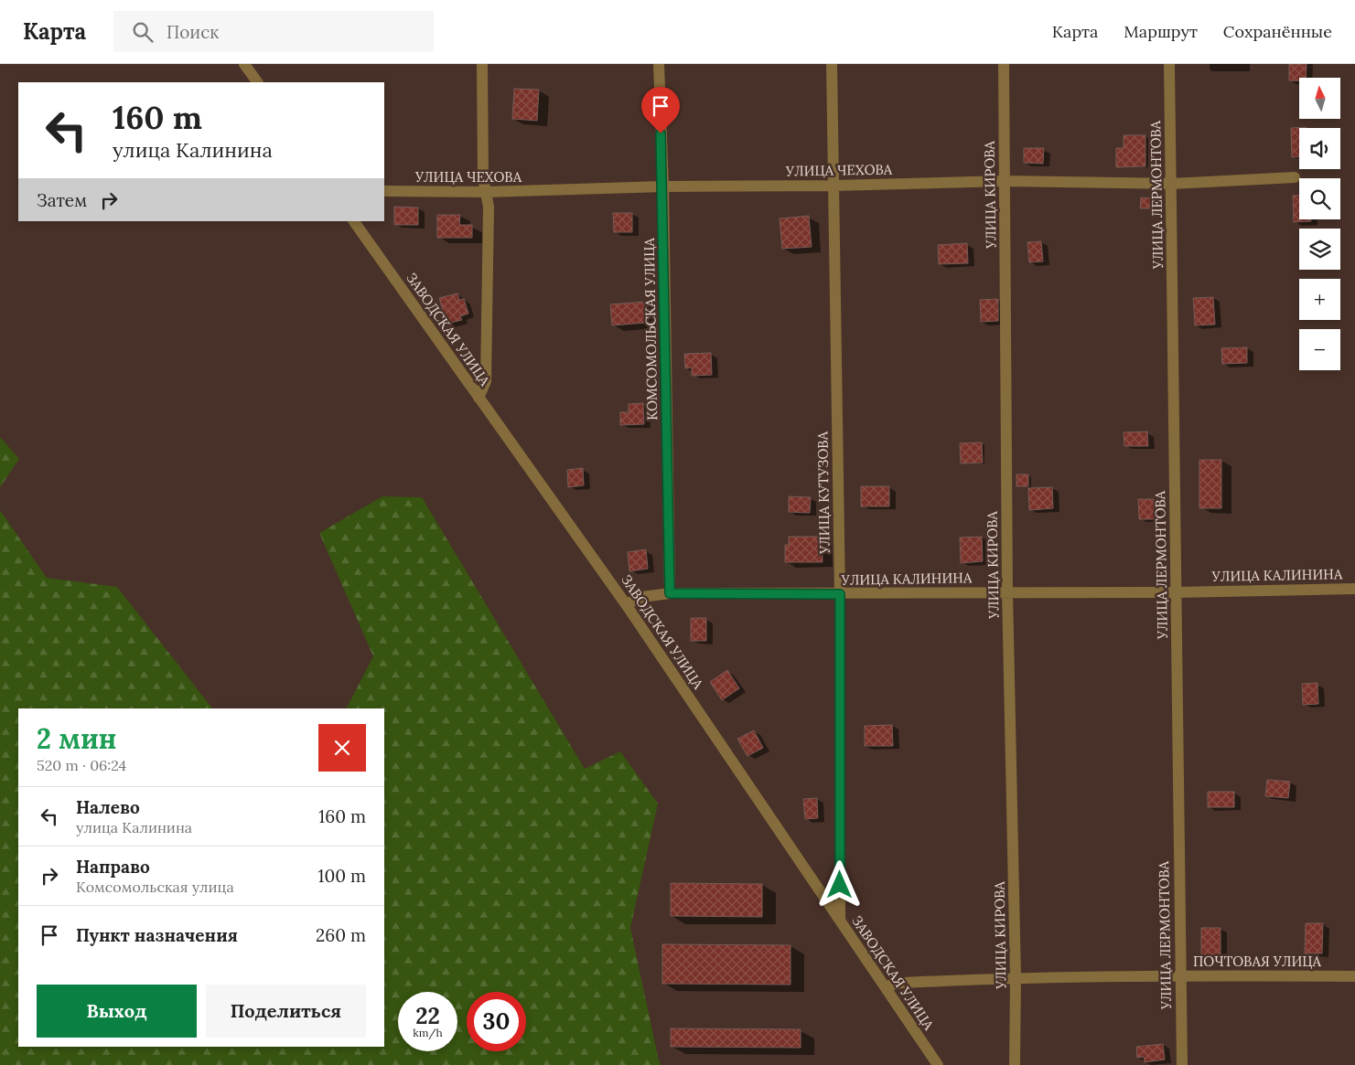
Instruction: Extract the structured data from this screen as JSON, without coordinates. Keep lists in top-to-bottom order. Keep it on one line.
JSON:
{"streets":{"street":["УЛИЦА ЧЕХОВА","УЛИЦА КИРОВА","УЛИЦА ЛЕРМОНТОВА","ЗАВОДСКАЯ УЛИЦА","КОМСОМОЛЬСКАЯ УЛИЦА","УЛИЦА КУТУЗОВА","УЛИЦА КАЛИНИНА","ПОЧТОВАЯ УЛИЦА"]},"crossings":[["УЛИЦА ЧЕХОВА","УЛИЦА КИРОВА"],["УЛИЦА ЧЕХОВА","УЛИЦА ЛЕРМОНТОВА"],["УЛИЦА ЧЕХОВА","КОМСОМОЛЬСКАЯ УЛИЦА"],["УЛИЦА ЧЕХОВА","УЛИЦА КУТУЗОВА"],["УЛИЦА КИРОВА","УЛИЦА КАЛИНИНА"],["УЛИЦА КИРОВА","ПОЧТОВАЯ УЛИЦА"],["УЛИЦА ЛЕРМОНТОВА","УЛИЦА КАЛИНИНА"],["УЛИЦА ЛЕРМОНТОВА","ПОЧТОВАЯ УЛИЦА"],["ЗАВОДСКАЯ УЛИЦА","УЛИЦА КУТУЗОВА"],["ЗАВОДСКАЯ УЛИЦА","УЛИЦА КАЛИНИНА"],["ЗАВОДСКАЯ УЛИЦА","ПОЧТОВАЯ УЛИЦА"],["КОМСОМОЛЬСКАЯ УЛИЦА","УЛИЦА КАЛИНИНА"],["УЛИЦА КУТУЗОВА","УЛИЦА КАЛИНИНА"]],"north":"top","page":{"header":"Карта","search":"Поиск","nav":["Карта","Маршрут","Сохранённые"],"map_buttons":["+","−"],"turn":["160 m","улица Калинина"],"then":"Затем","heading":["2 мин","520 m · 06:24"],"list":[{"name":"Налево","note":"улица Калинина","value":"160 m"},{"name":"Направо","note":"Комсомольская улица","value":"100 m"},{"name":"Пункт назначения","value":"260 m"}],"buttons":["Выход","Поделиться"],"speed":"22 km/h","limit":"30"}}
